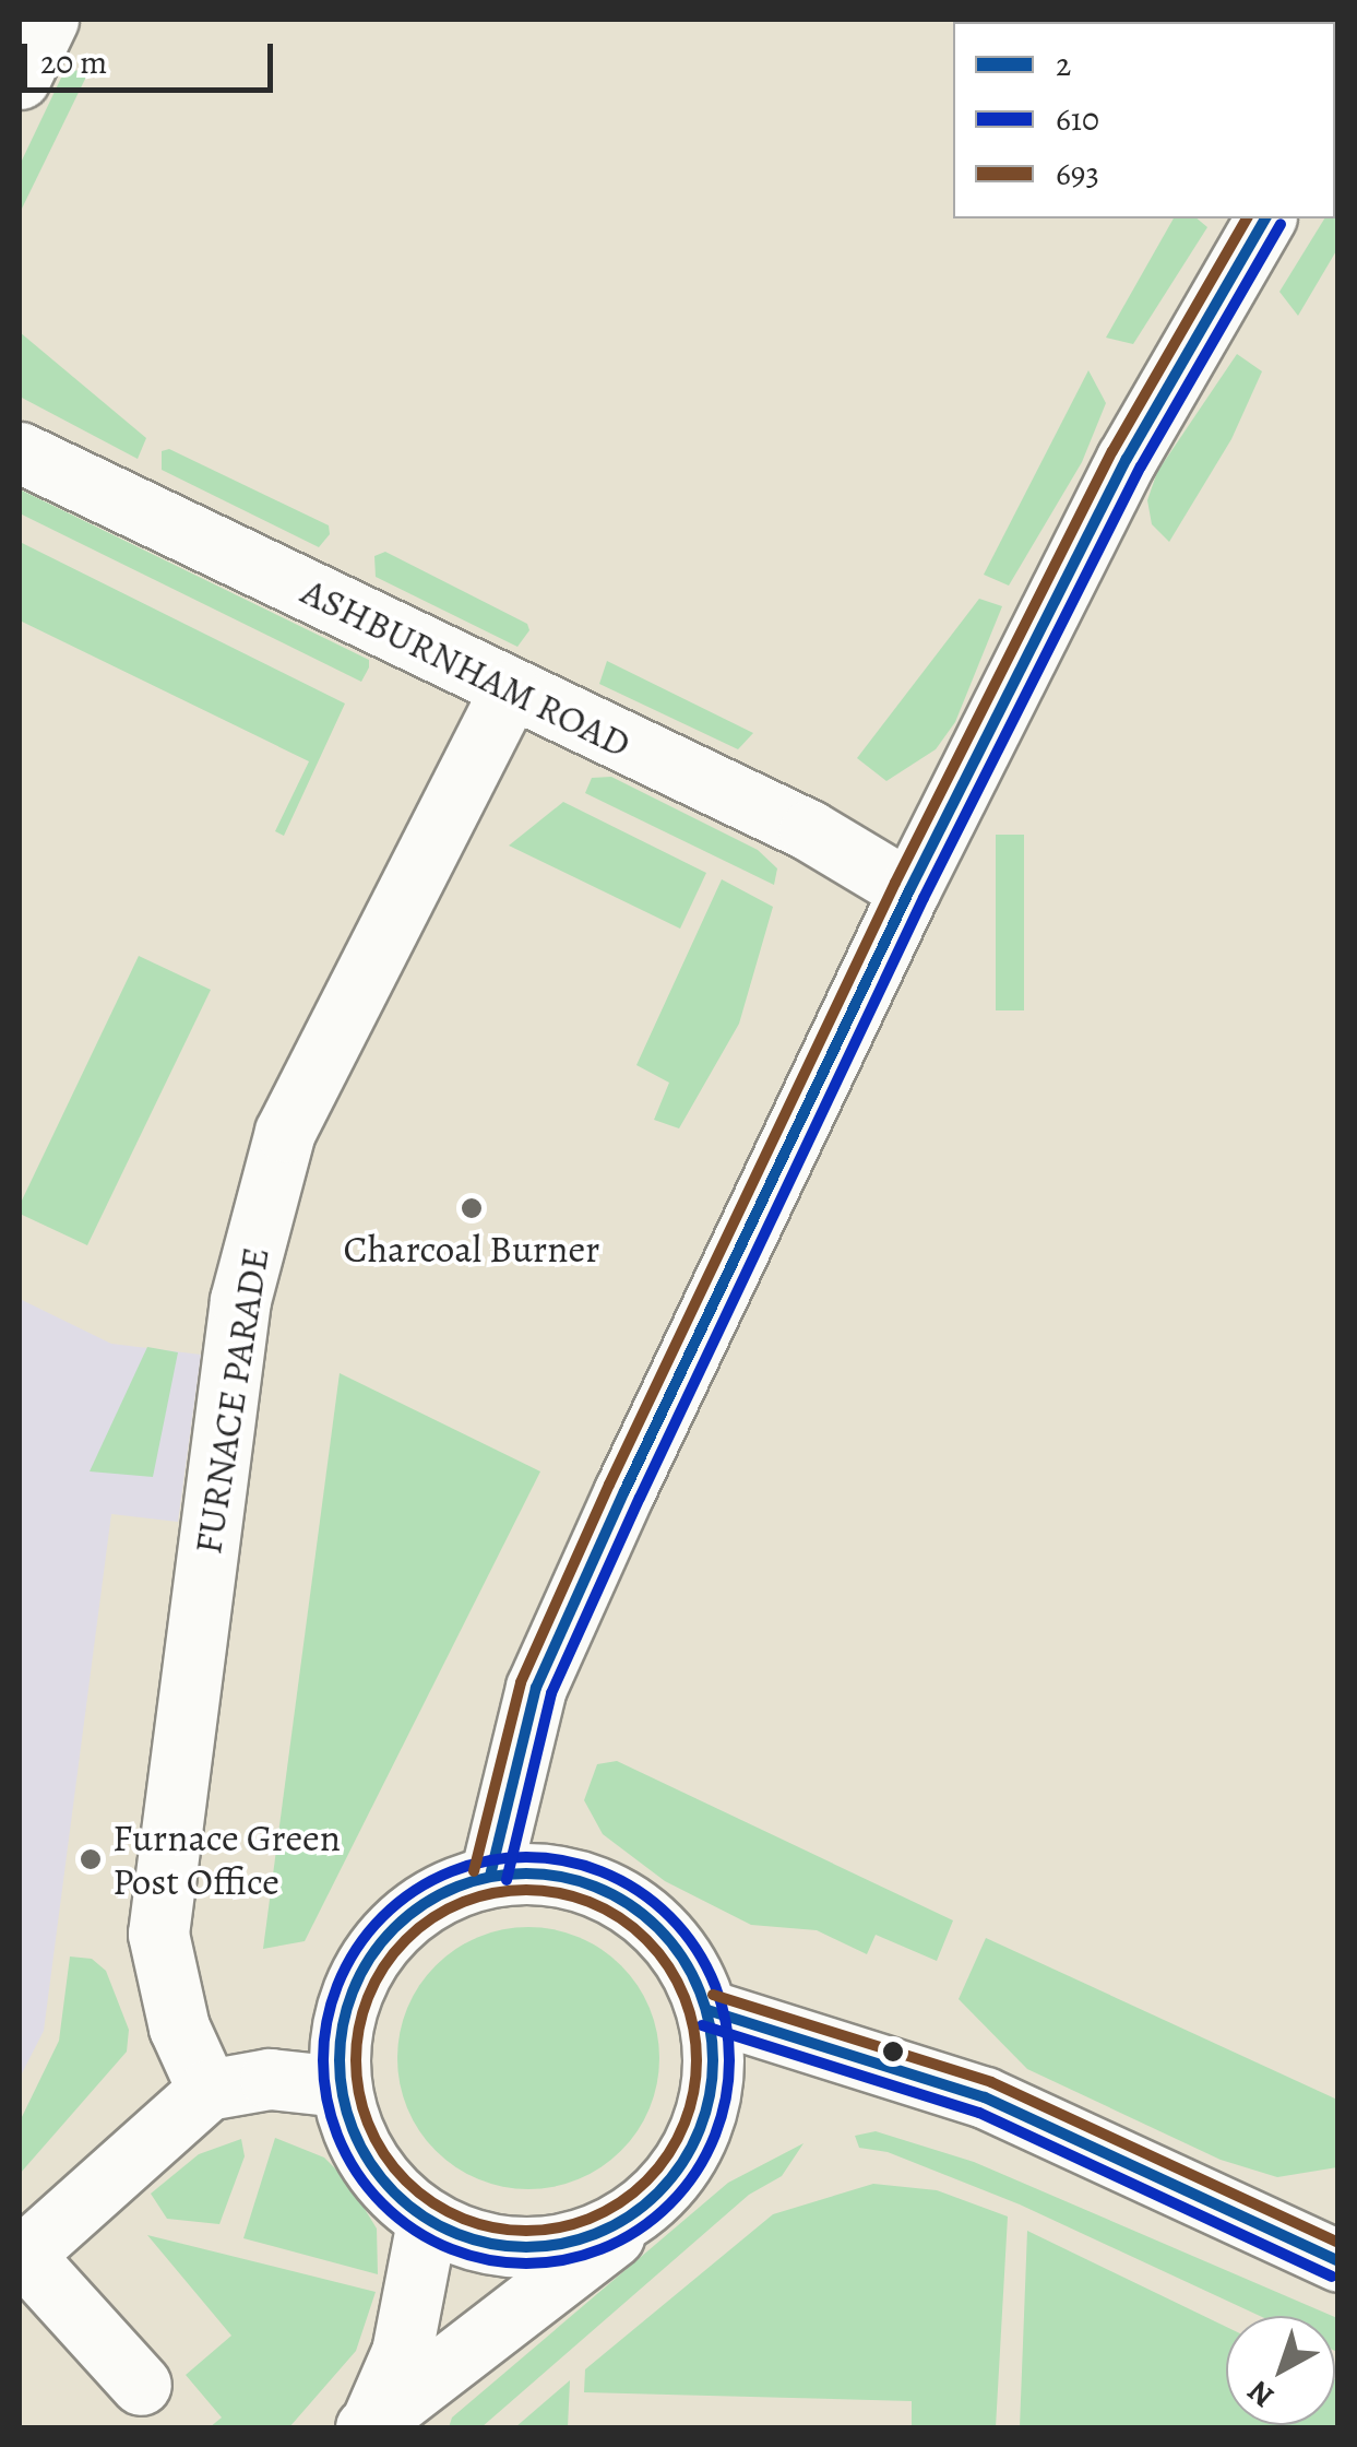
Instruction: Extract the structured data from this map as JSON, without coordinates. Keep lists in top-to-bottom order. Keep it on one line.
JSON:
{"streets":{"street":["ASHBURNHAM ROAD","FURNACE PARADE"]},"crossings":[["ASHBURNHAM ROAD","FURNACE PARADE"]],"places":["Charcoal Burner","Furnace Green Post Office"],"lines":["transit line 2","transit line 693","transit line 610"],"legend":["2","610","693"],"scale_bar":"20 m","north":"bottom left"}
